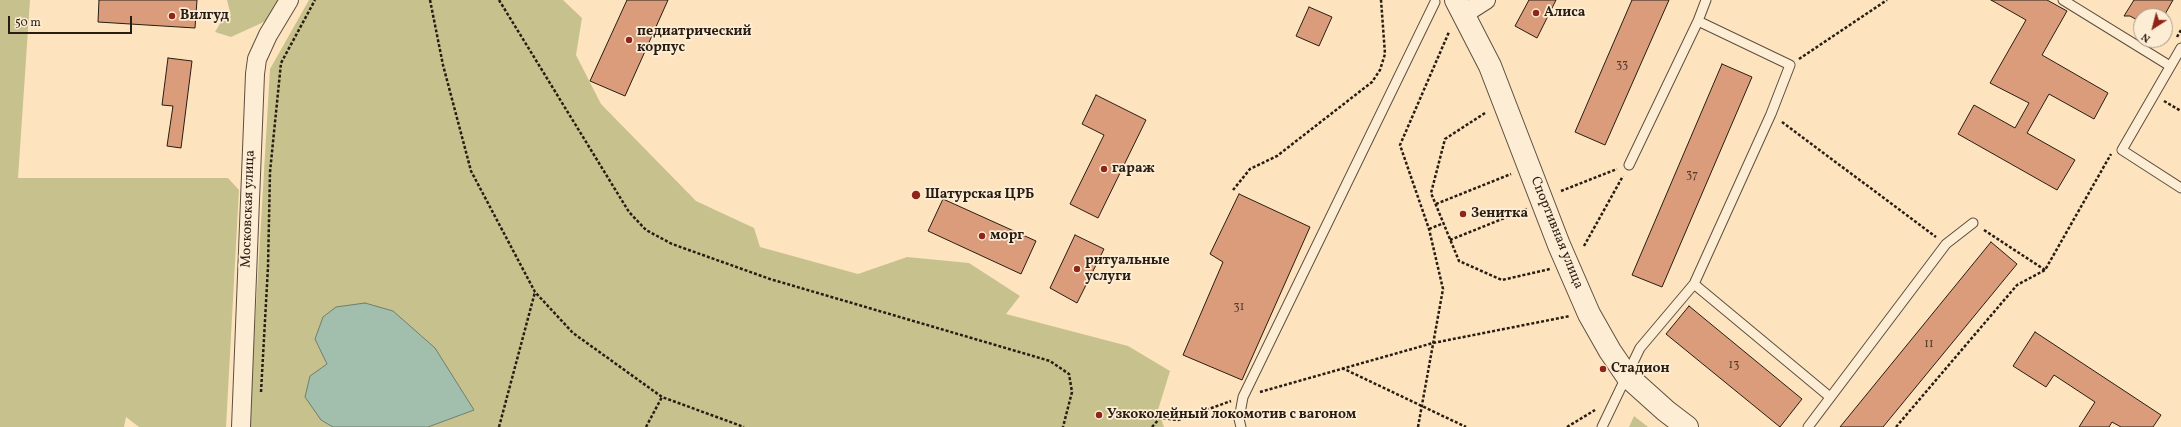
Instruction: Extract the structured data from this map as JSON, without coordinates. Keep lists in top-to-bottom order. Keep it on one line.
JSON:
{"streets":{"street":["Московская улица","Спортивная улица"]},"places":["Алиса","Вилгуд","педиатрический корпус","гараж","Шатурская ЦРБ","Зенитка","морг","ритуальные услуги","Стадион","Узкоколейный локомотив с вагоном"],"house_numbers":["33","37","31","11","13"],"scale_bar":"50 m","north":"bottom left"}
